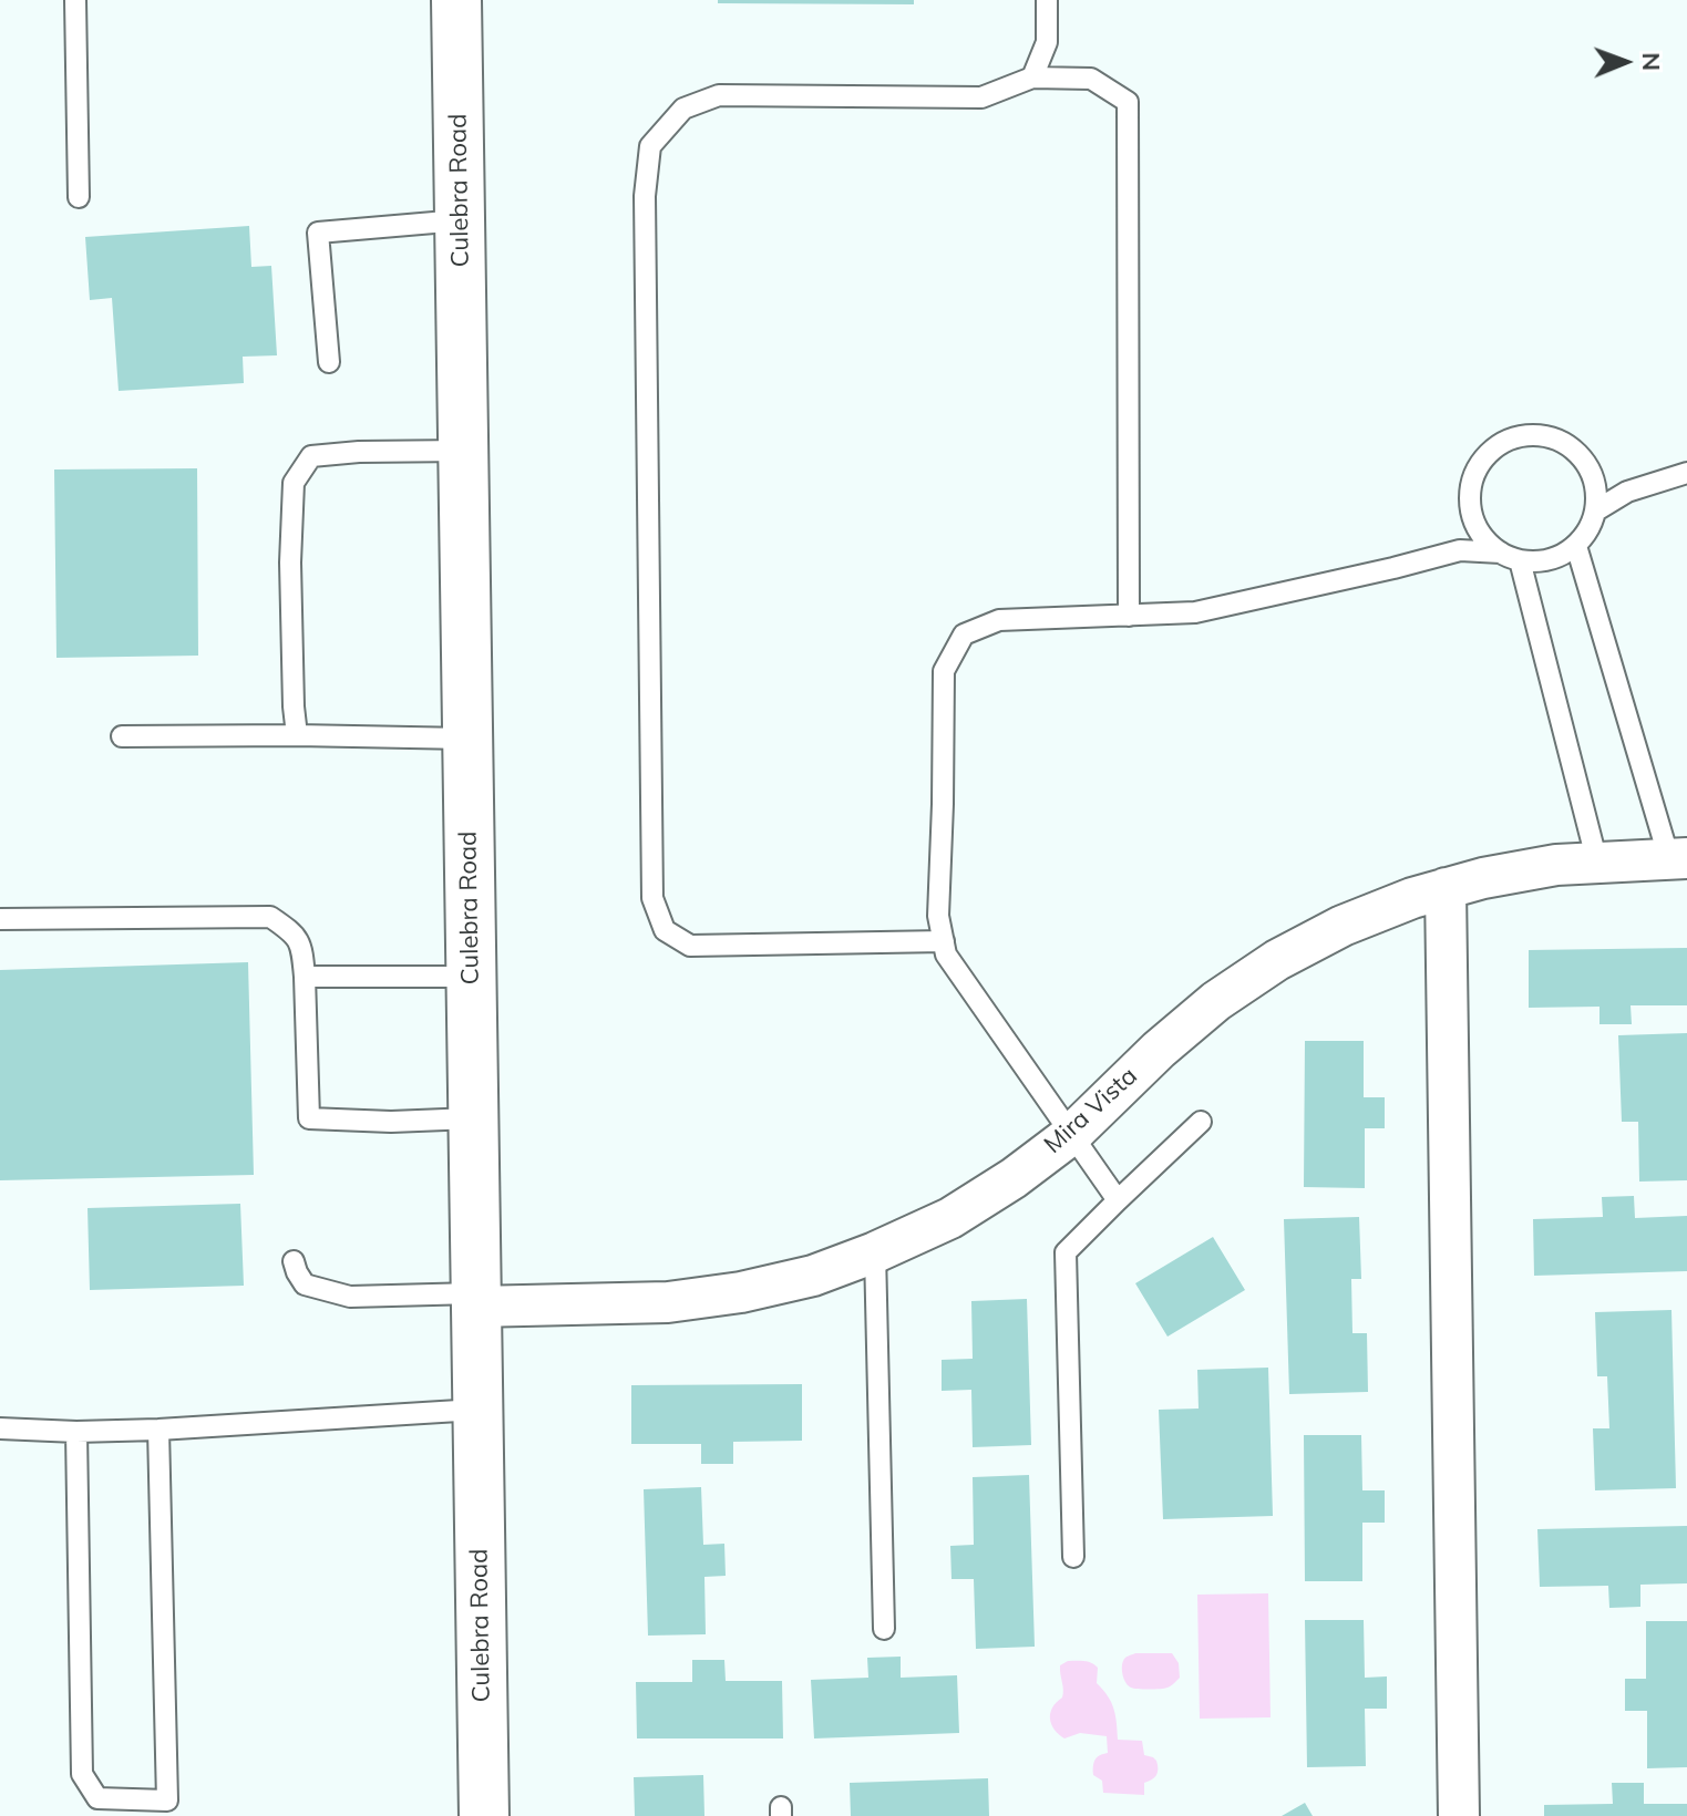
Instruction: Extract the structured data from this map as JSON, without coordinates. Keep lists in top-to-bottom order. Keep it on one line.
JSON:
{"streets":{"main road":["Culebra Road"],"street":["Mira Vista"]},"crossings":[["Culebra Road","Mira Vista"]],"north":"right"}
